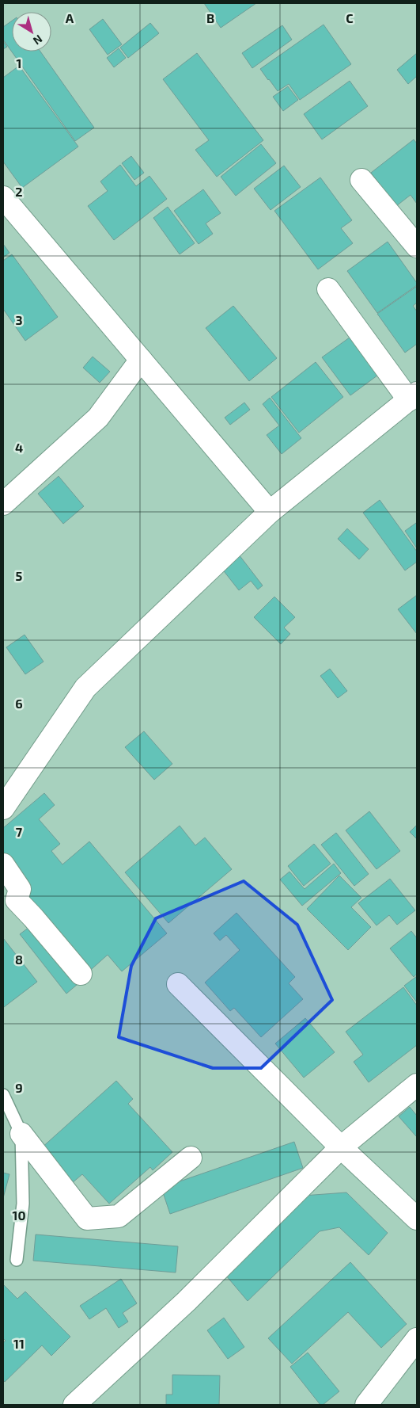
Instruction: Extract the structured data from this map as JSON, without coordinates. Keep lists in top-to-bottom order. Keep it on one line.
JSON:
{"north":"bottom right","grid":{"columns":["A","B","C"],"rows":["1","2","3","4","5","6","7","8","9","10","11"]}}
